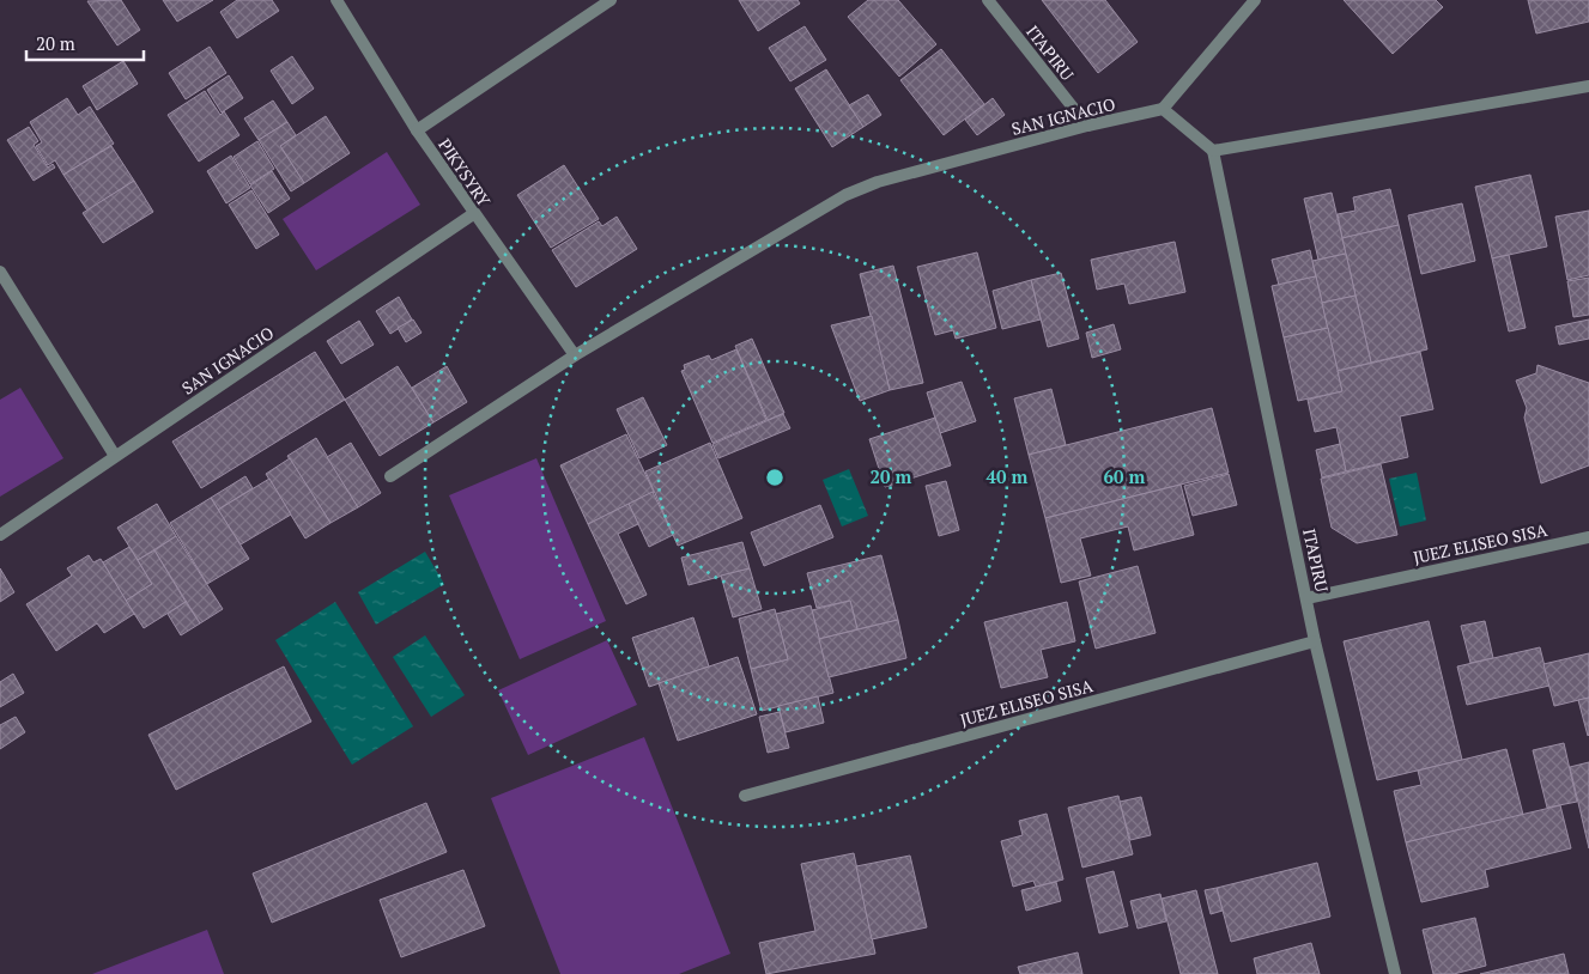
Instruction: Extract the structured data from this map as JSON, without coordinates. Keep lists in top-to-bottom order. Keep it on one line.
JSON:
{"streets":{"street":["ITAPIRU","SAN IGNACIO","PIKYSYRY","JUEZ ELISEO SISA"]},"crossings":[["ITAPIRU","SAN IGNACIO"],["ITAPIRU","JUEZ ELISEO SISA"],["SAN IGNACIO","PIKYSYRY"]],"scale_bar":"20 m","rings":["20 m","40 m","60 m"]}
